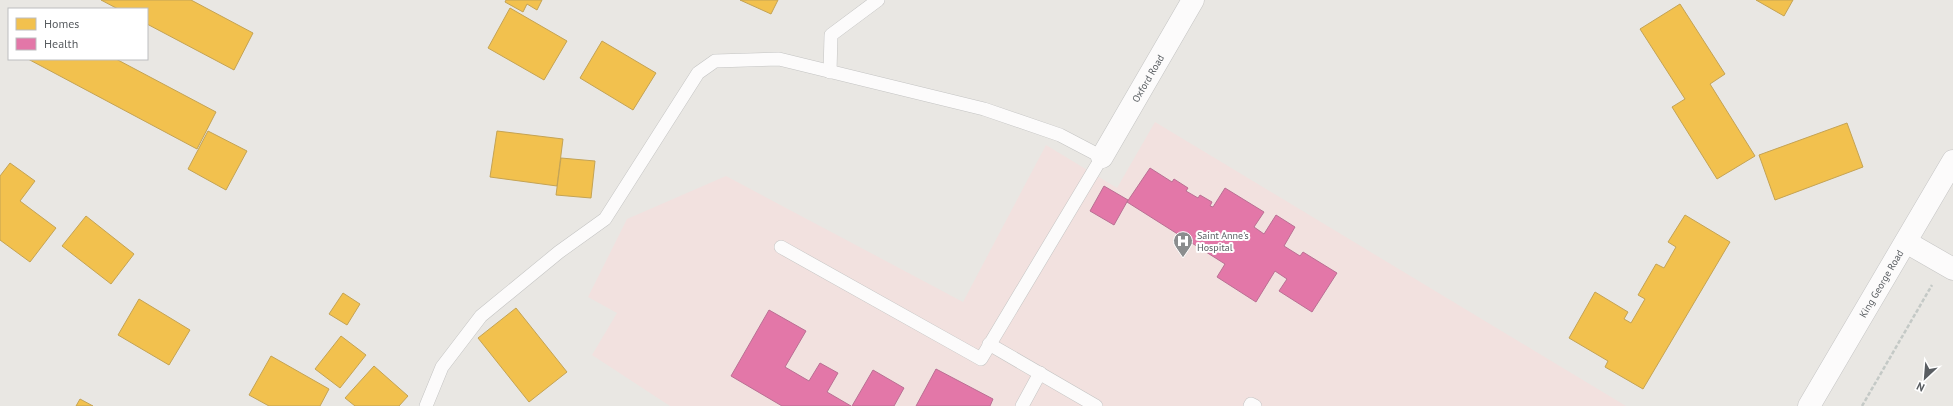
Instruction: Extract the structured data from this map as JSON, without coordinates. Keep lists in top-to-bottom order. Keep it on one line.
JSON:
{"streets":{"main road":["Oxford Road","King George Road"]},"places":{"hospital":["Saint Anne's Hospital"]},"legend":["Homes","Health"],"north":"bottom left"}
